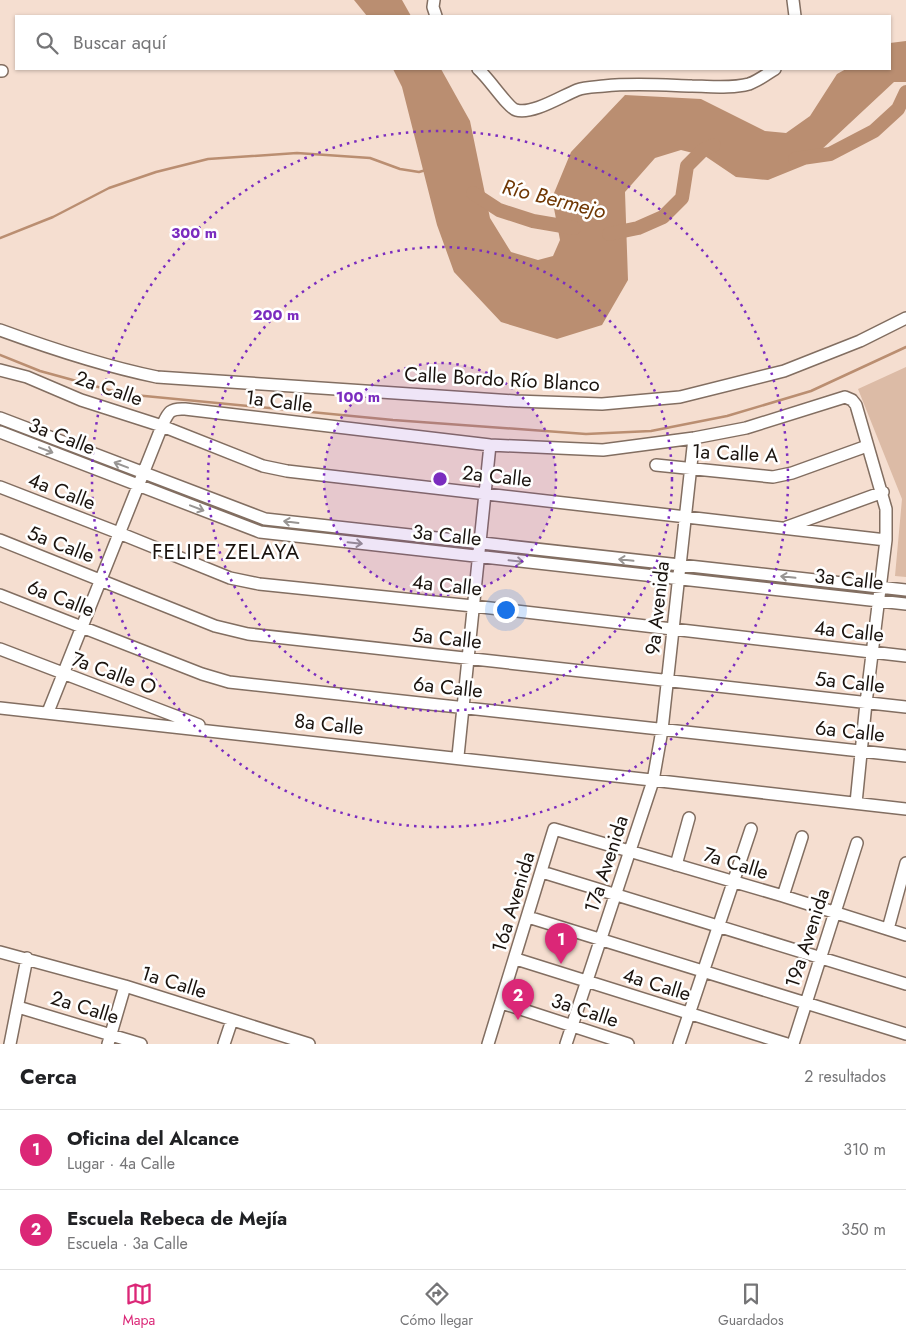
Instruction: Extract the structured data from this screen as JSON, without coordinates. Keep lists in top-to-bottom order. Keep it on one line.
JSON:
{"streets":{"street":["Calle Bordo Río Blanco","2a Calle","1a Calle","3a Calle","1a Calle A","4a Calle","5a Calle","6a Calle","9a Avenida","7a Calle O","8a Calle","7a Calle","17a Avenida","16a Avenida","19a Avenida"]},"crossings":[["2a Calle","1a Calle"],["2a Calle","9a Avenida"],["3a Calle","9a Avenida"],["3a Calle","17a Avenida"],["3a Calle","16a Avenida"],["1a Calle A","9a Avenida"],["4a Calle","9a Avenida"],["4a Calle","17a Avenida"],["4a Calle","16a Avenida"],["5a Calle","9a Avenida"],["6a Calle","9a Avenida"],["9a Avenida","8a Calle"],["9a Avenida","17a Avenida"],["7a Calle O","8a Calle"],["8a Calle","17a Avenida"],["7a Calle","17a Avenida"],["7a Calle","16a Avenida"],["7a Calle","19a Avenida"]],"districts":["FELIPE ZELAYA"],"water":["Río Bermejo"],"page":{"search":"Buscar aquí","pins":["1","2"],"heading":["Cerca","2 resultados"],"list":[{"mark":"1","name":"Oficina del Alcance","note":"Lugar · 4a Calle","value":"310 m"},{"mark":"2","name":"Escuela Rebeca de Mejía","note":"Escuela · 3a Calle","value":"350 m"}],"nav":["Mapa","Cómo llegar","Guardados"]},"rings":["300 m","200 m","100 m"]}
